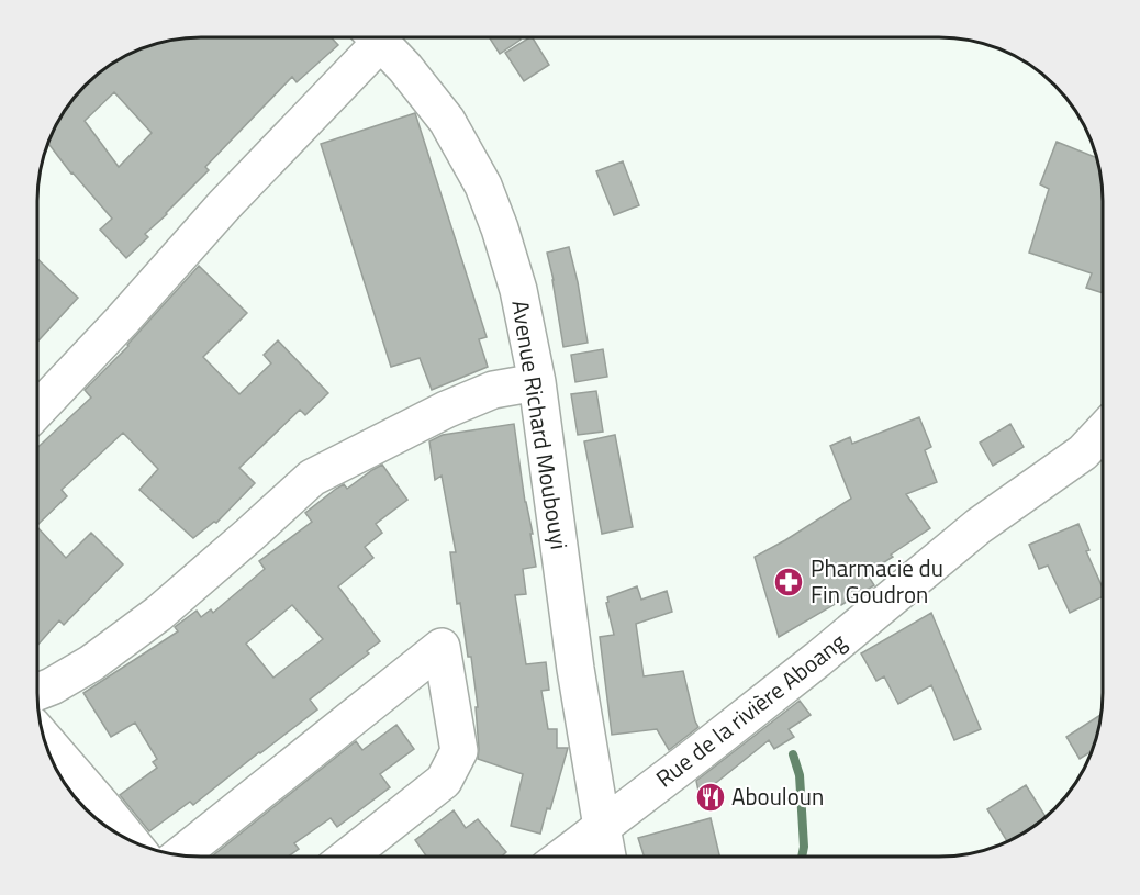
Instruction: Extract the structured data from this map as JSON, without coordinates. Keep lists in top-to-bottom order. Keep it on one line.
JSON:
{"streets":{"street":["Avenue Richard Moubouyi","Rue de la rivière Aboang"]},"crossings":[["Avenue Richard Moubouyi","Rue de la rivière Aboang"]],"places":{"pharmacy":["Pharmacie du Fin Goudron"],"restaurant":["Abouloun"]}}
